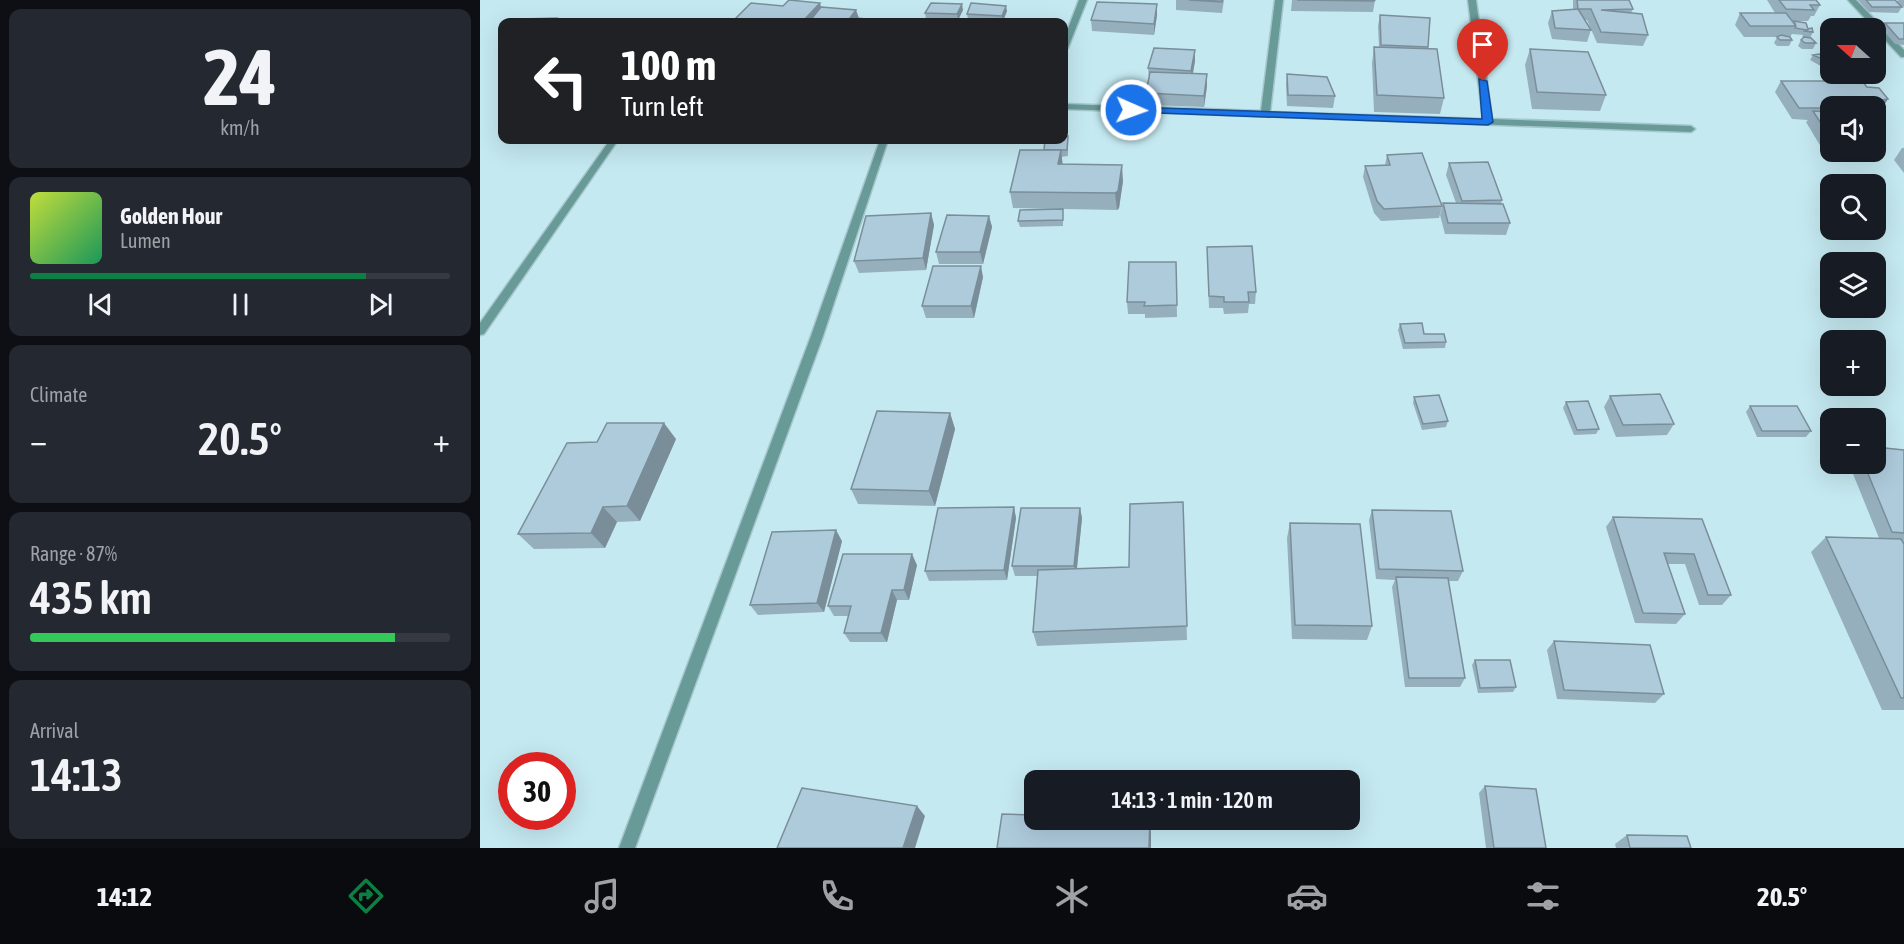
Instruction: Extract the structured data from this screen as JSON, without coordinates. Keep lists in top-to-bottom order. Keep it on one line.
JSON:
{"north":"left","page":{"tile":[["24","km/h"],"Climate",["Range · 87%","435 km"],["Arrival","14:13"]],"map_buttons":["+","−"],"turn":["100 m","Turn left"],"song":["Golden Hour","Lumen"],"heat":["−","20.5°","+"],"limit":"30","trip":"14:13 · 1 min · 120 m","tabs":["14:12","20.5°"]}}
